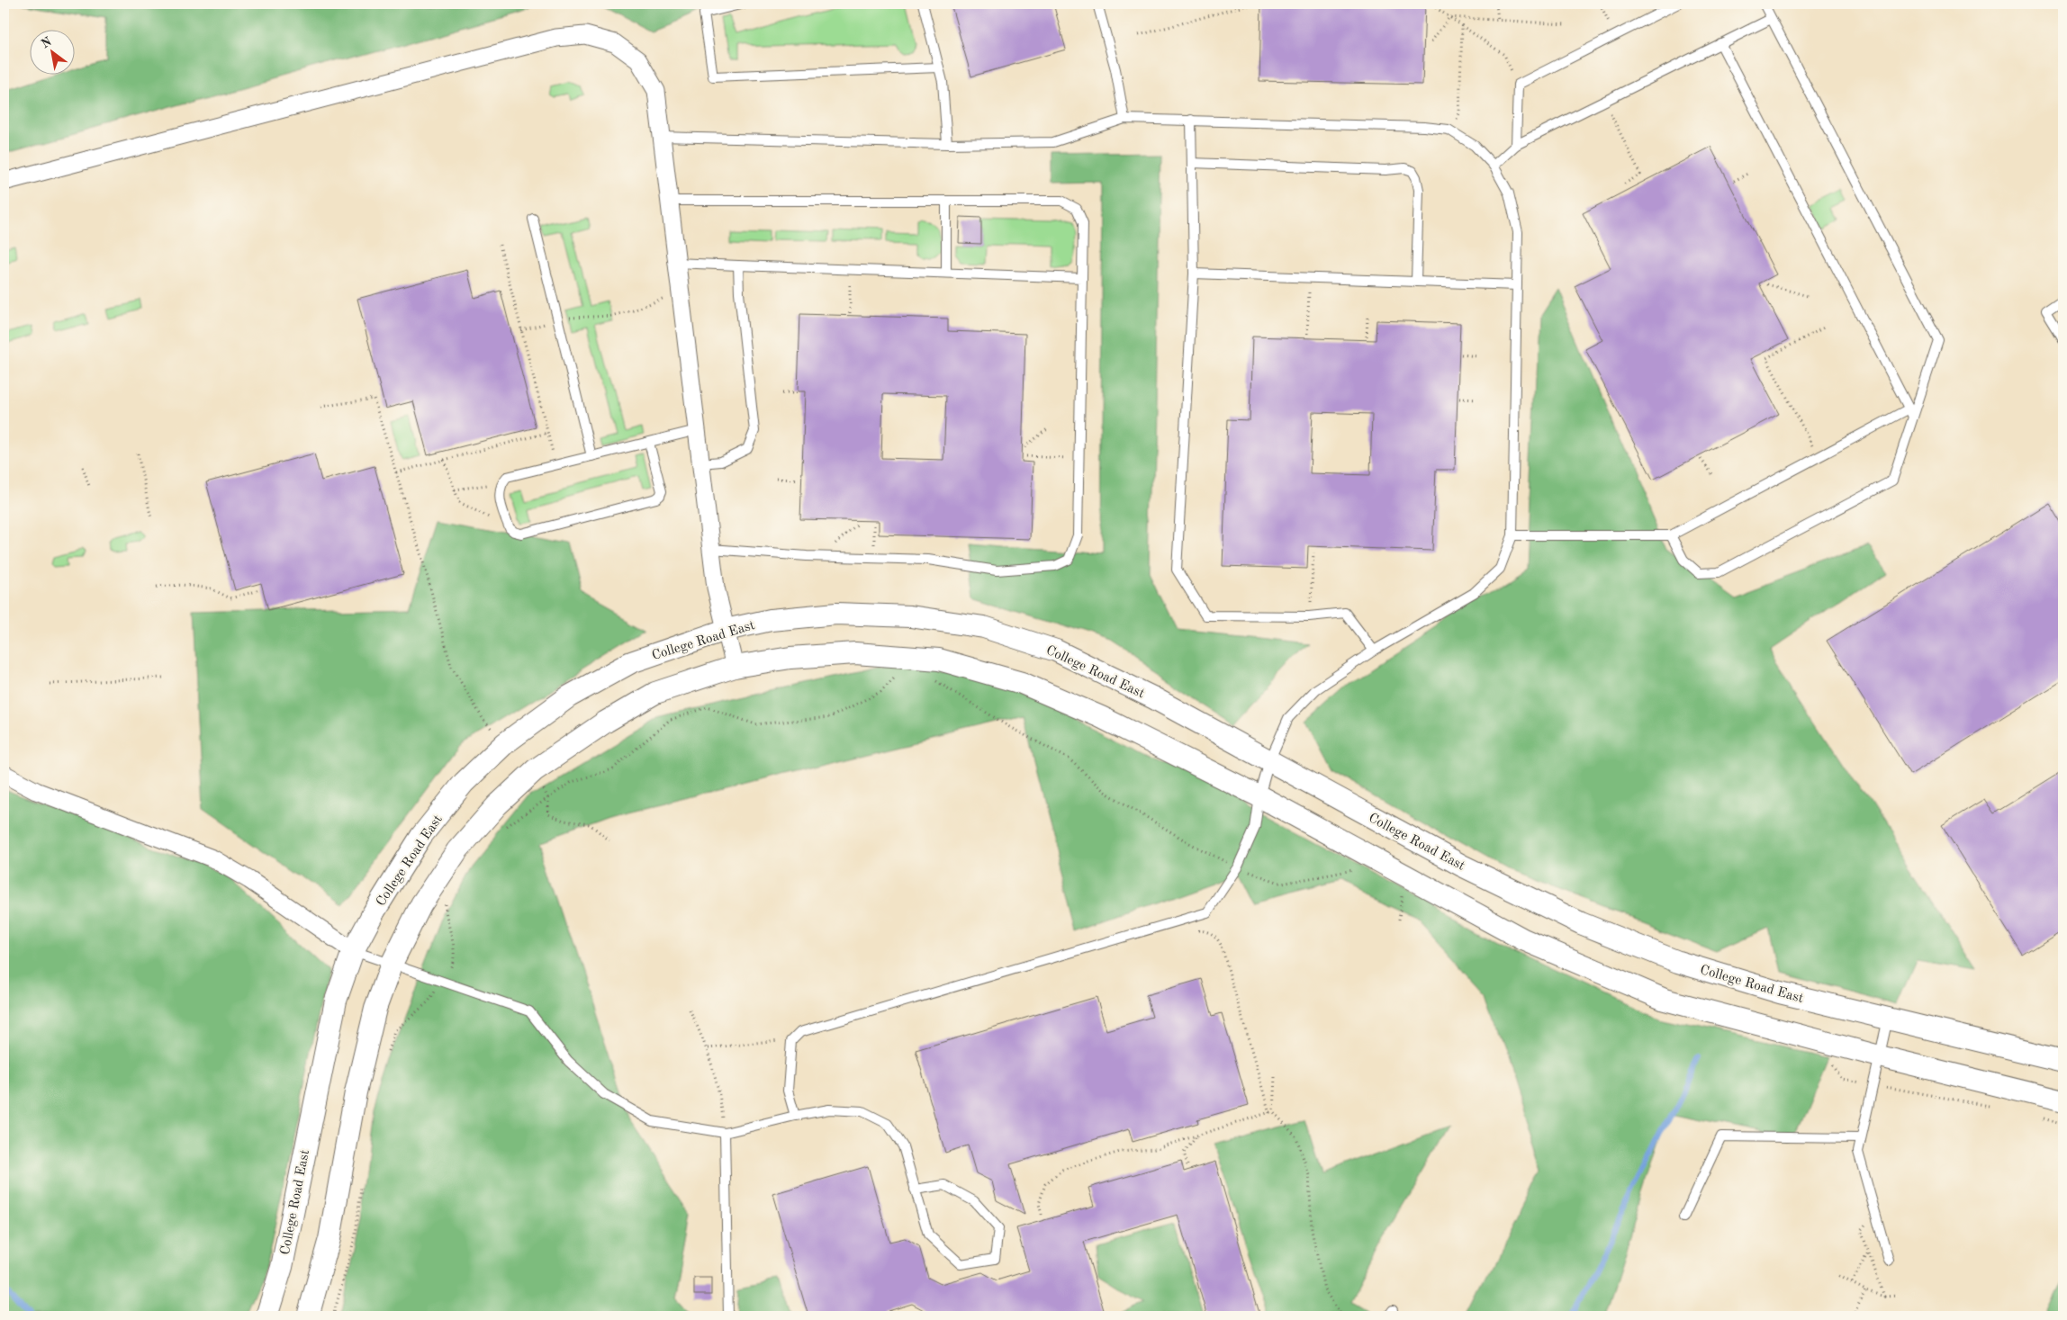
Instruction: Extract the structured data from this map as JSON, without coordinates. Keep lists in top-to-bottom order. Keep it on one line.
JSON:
{"streets":{"street":["College Road East"]},"north":"top left"}
